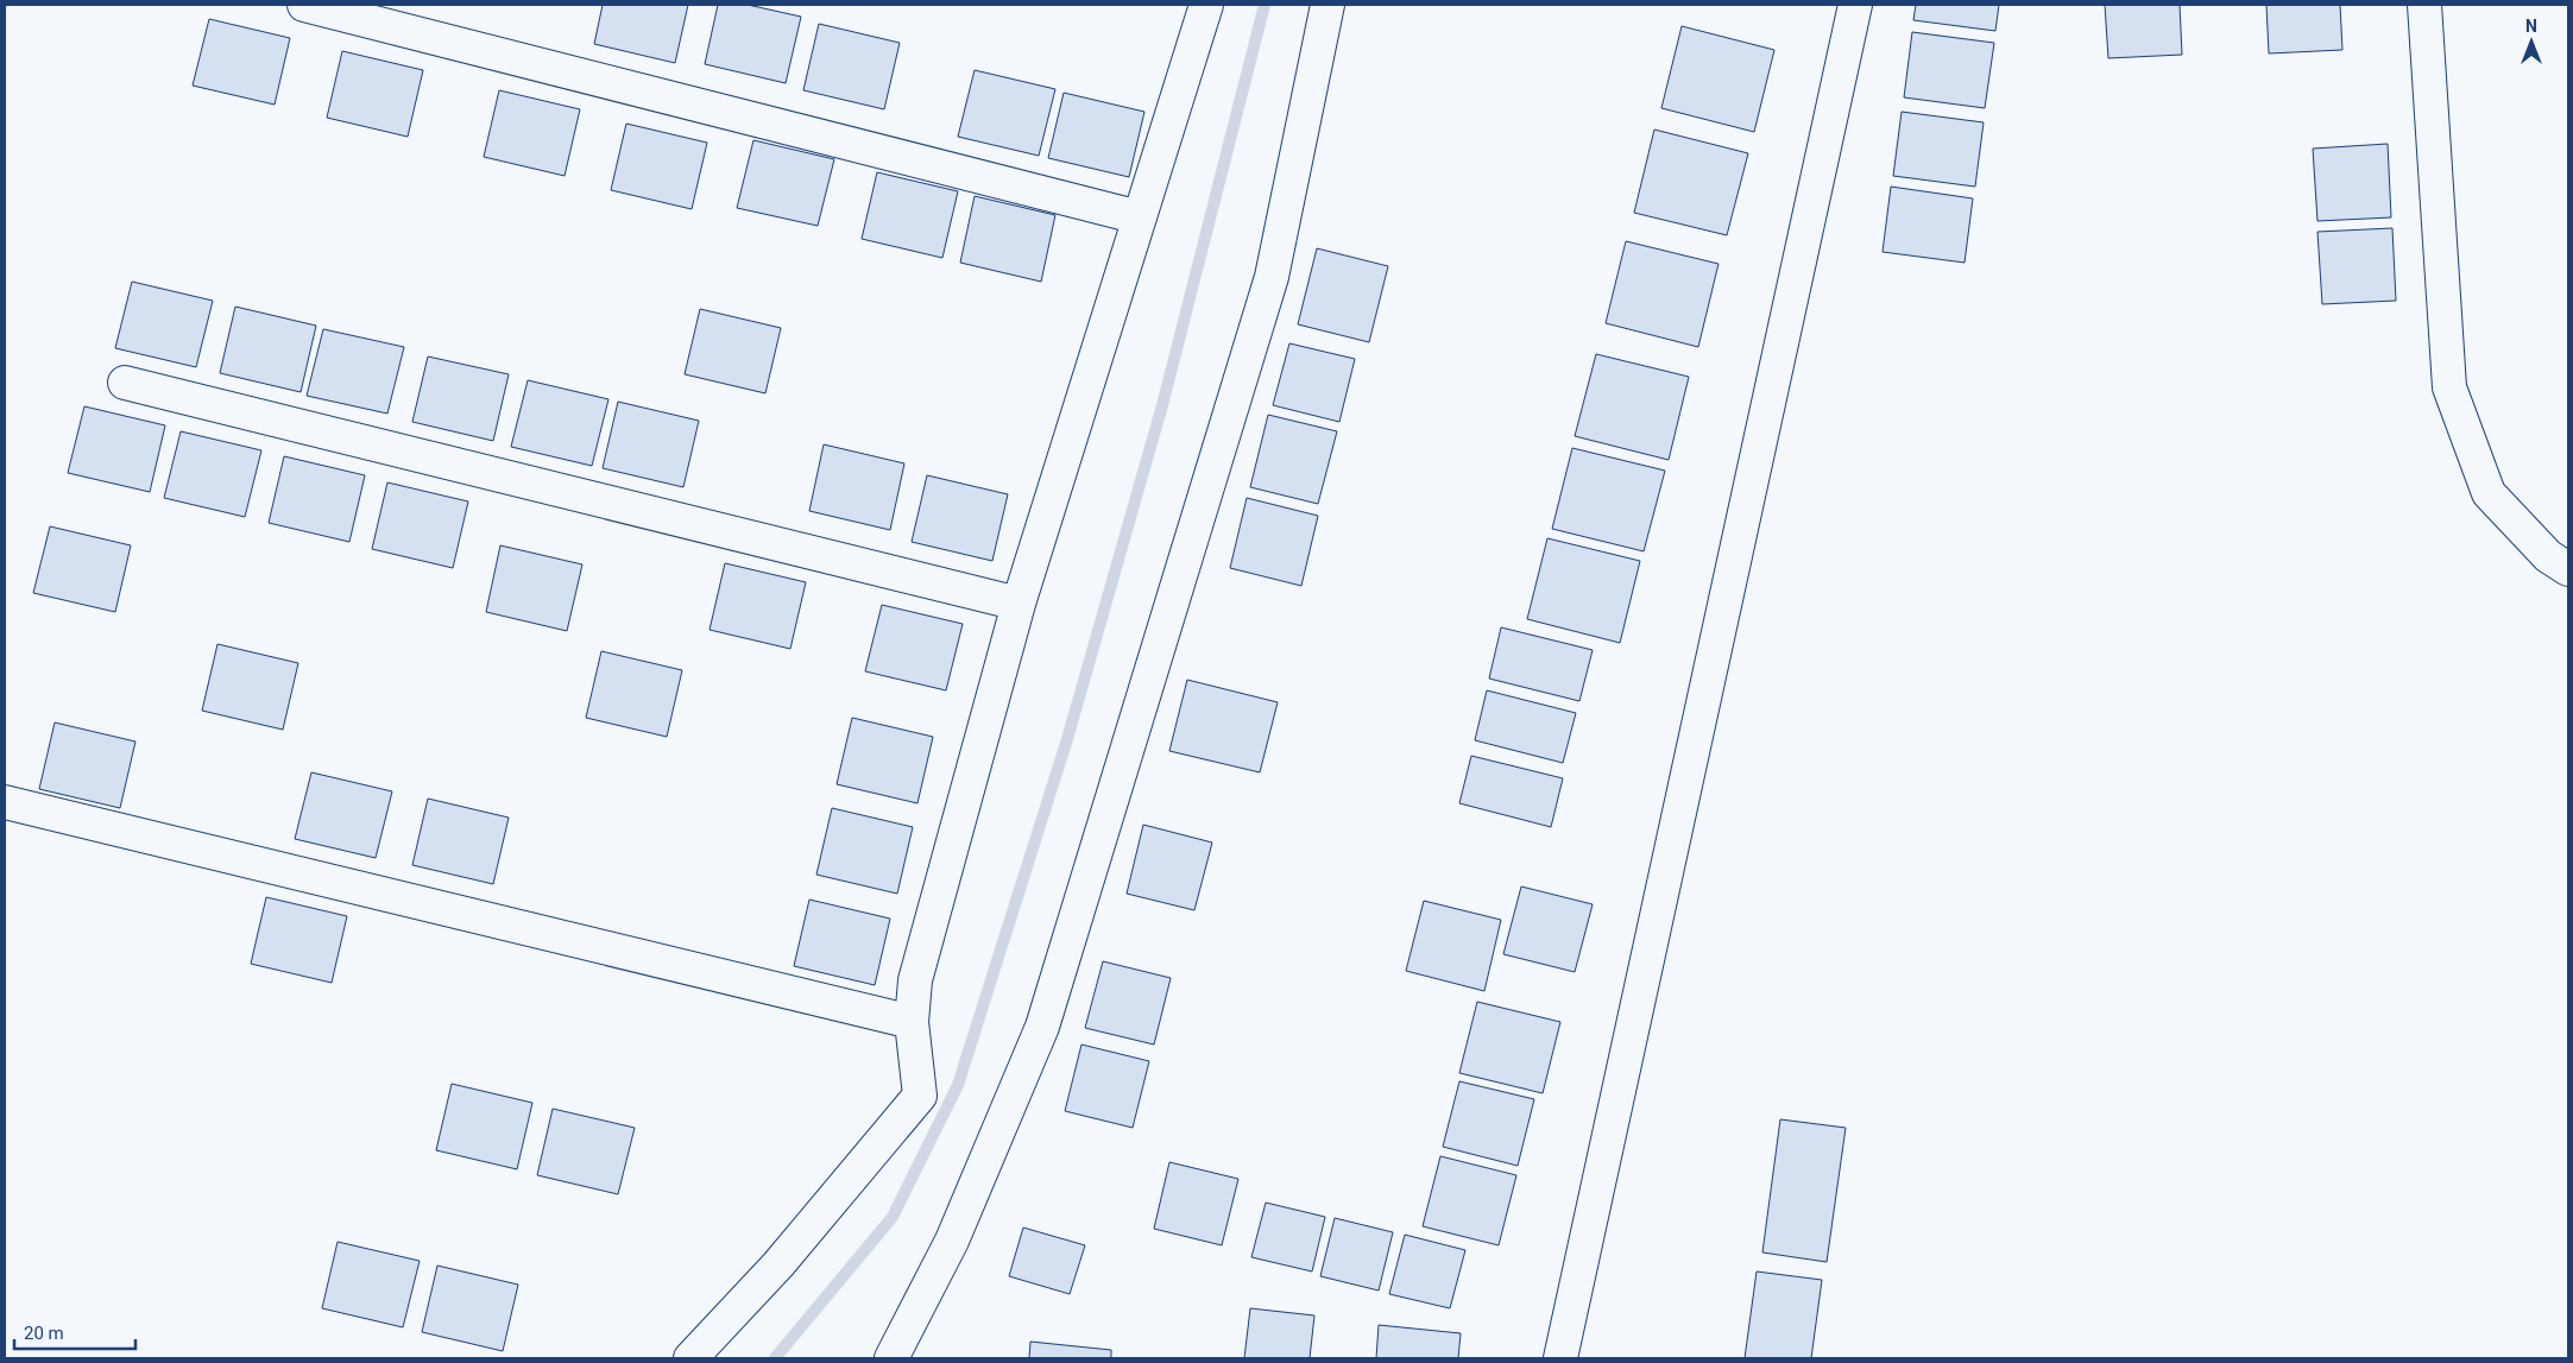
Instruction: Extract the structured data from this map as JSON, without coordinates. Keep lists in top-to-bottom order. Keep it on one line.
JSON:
{"scale_bar":"20 m","north":"top"}
